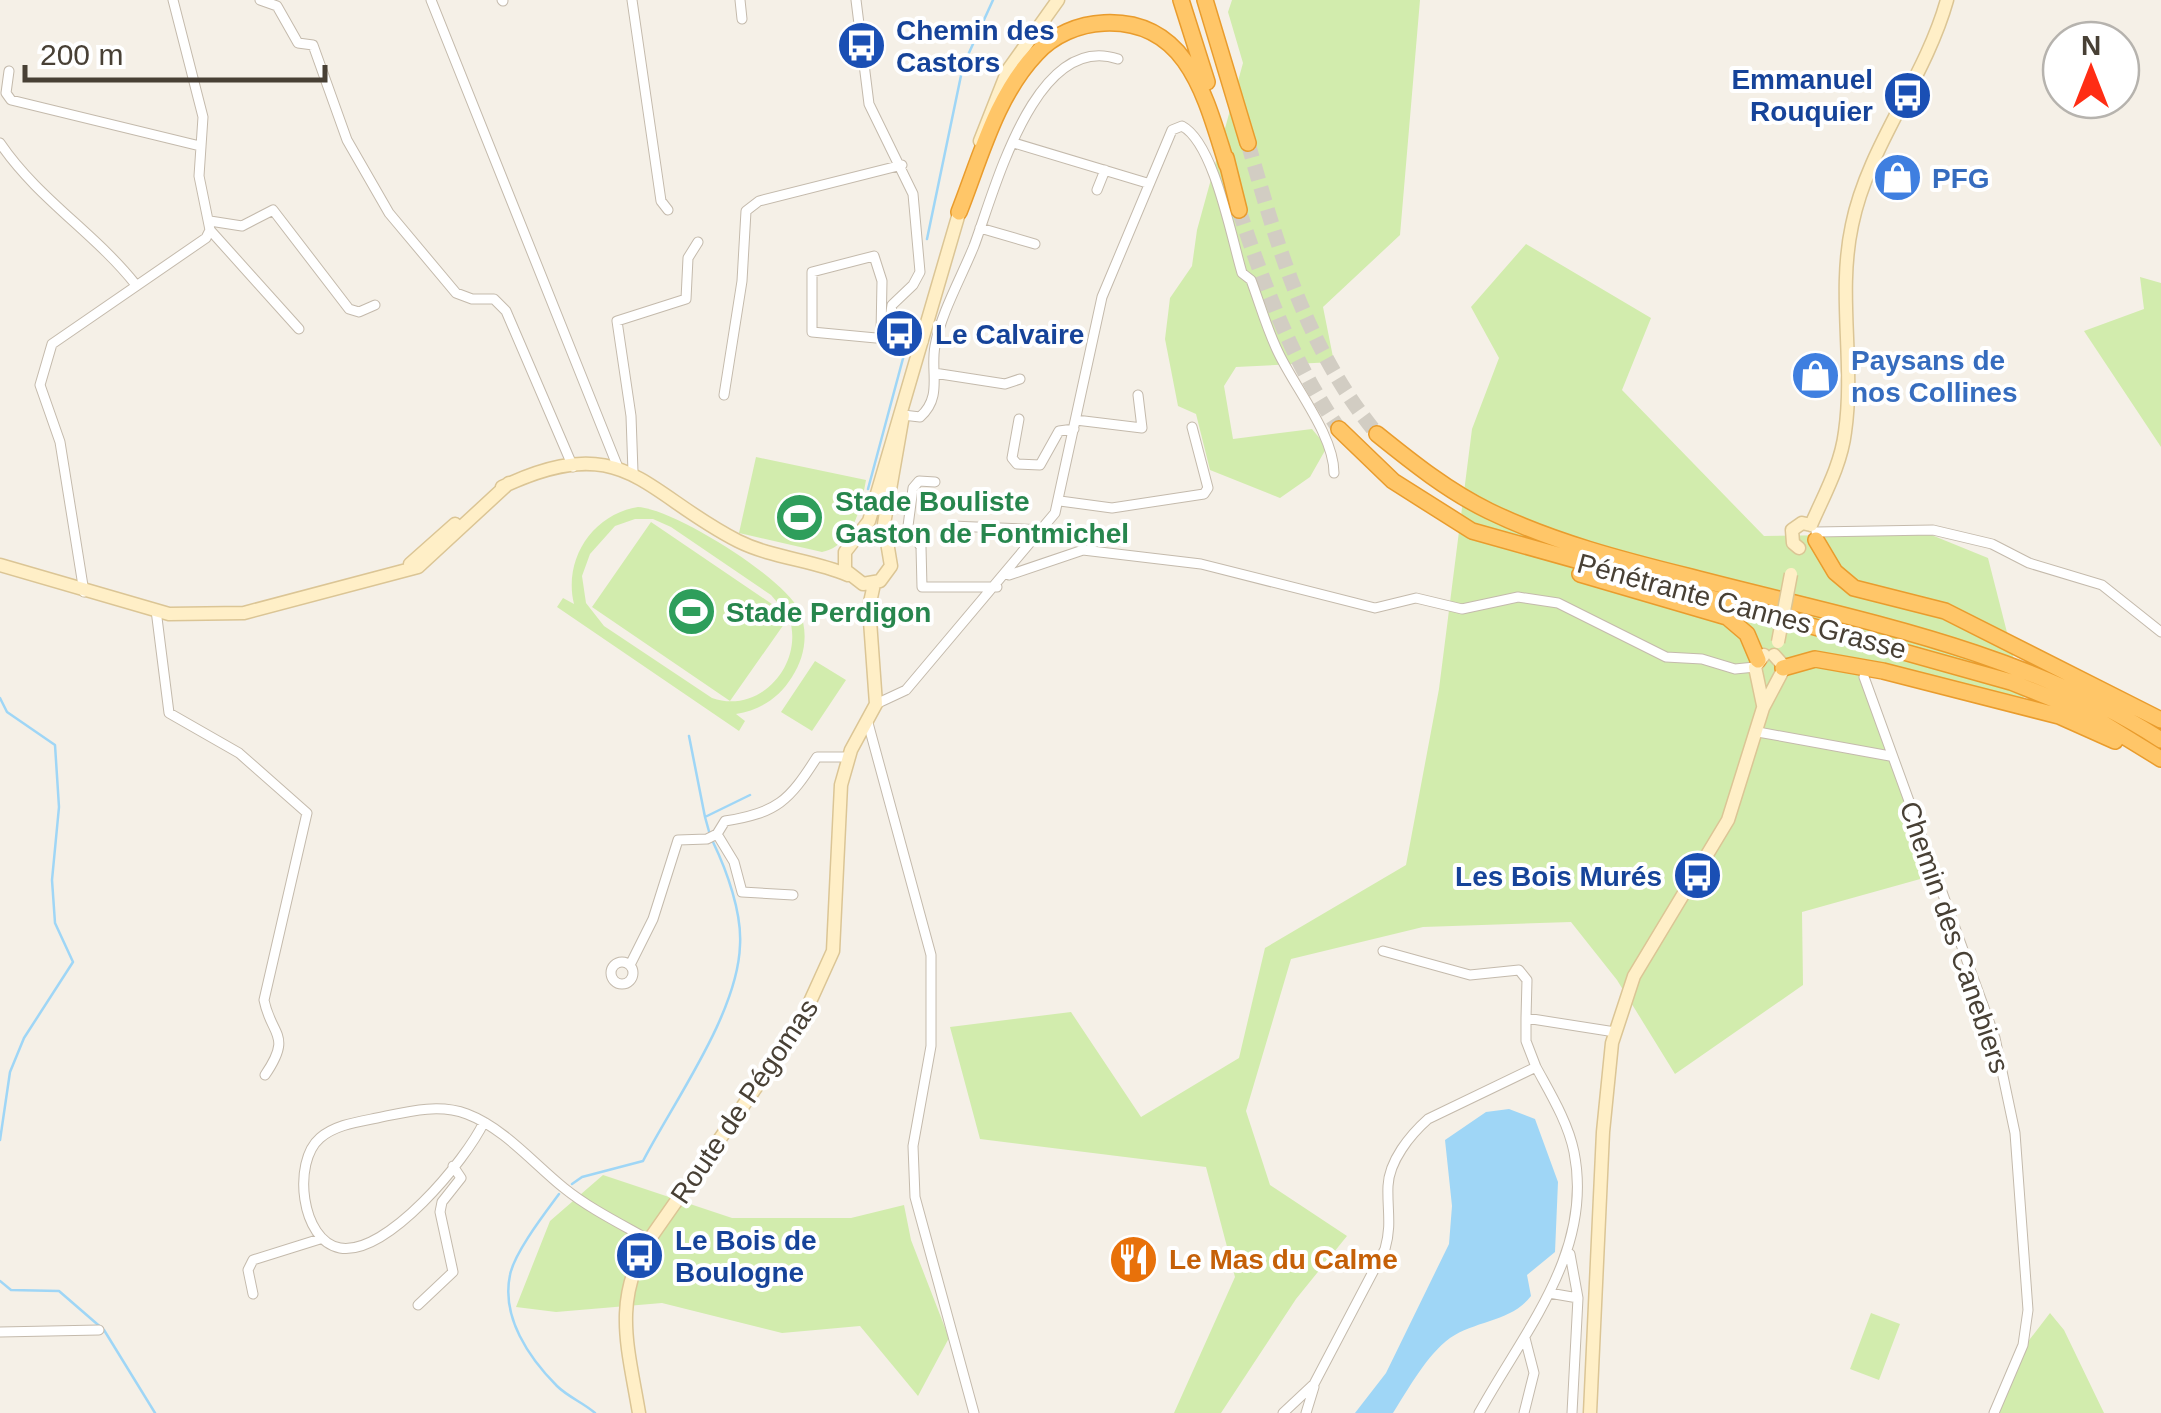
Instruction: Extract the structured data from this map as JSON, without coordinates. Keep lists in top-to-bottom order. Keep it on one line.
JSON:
{"streets":{"highway":["Pénétrante Cannes Grasse"],"main road":["Route de Pégomas"],"street":["Chemin des Canebiers"]},"places":{"bus stop":["Chemin des Castors","Emmanuel Rouquier","Le Calvaire","Les Bois Murés","Le Bois de Boulogne"],"shop":["PFG","Paysans de nos Collines"],"sports":["Stade Bouliste Gaston de Fontmichel","Stade Perdigon"],"restaurant":["Le Mas du Calme"]},"scale_bar":"200 m","north":"top"}
